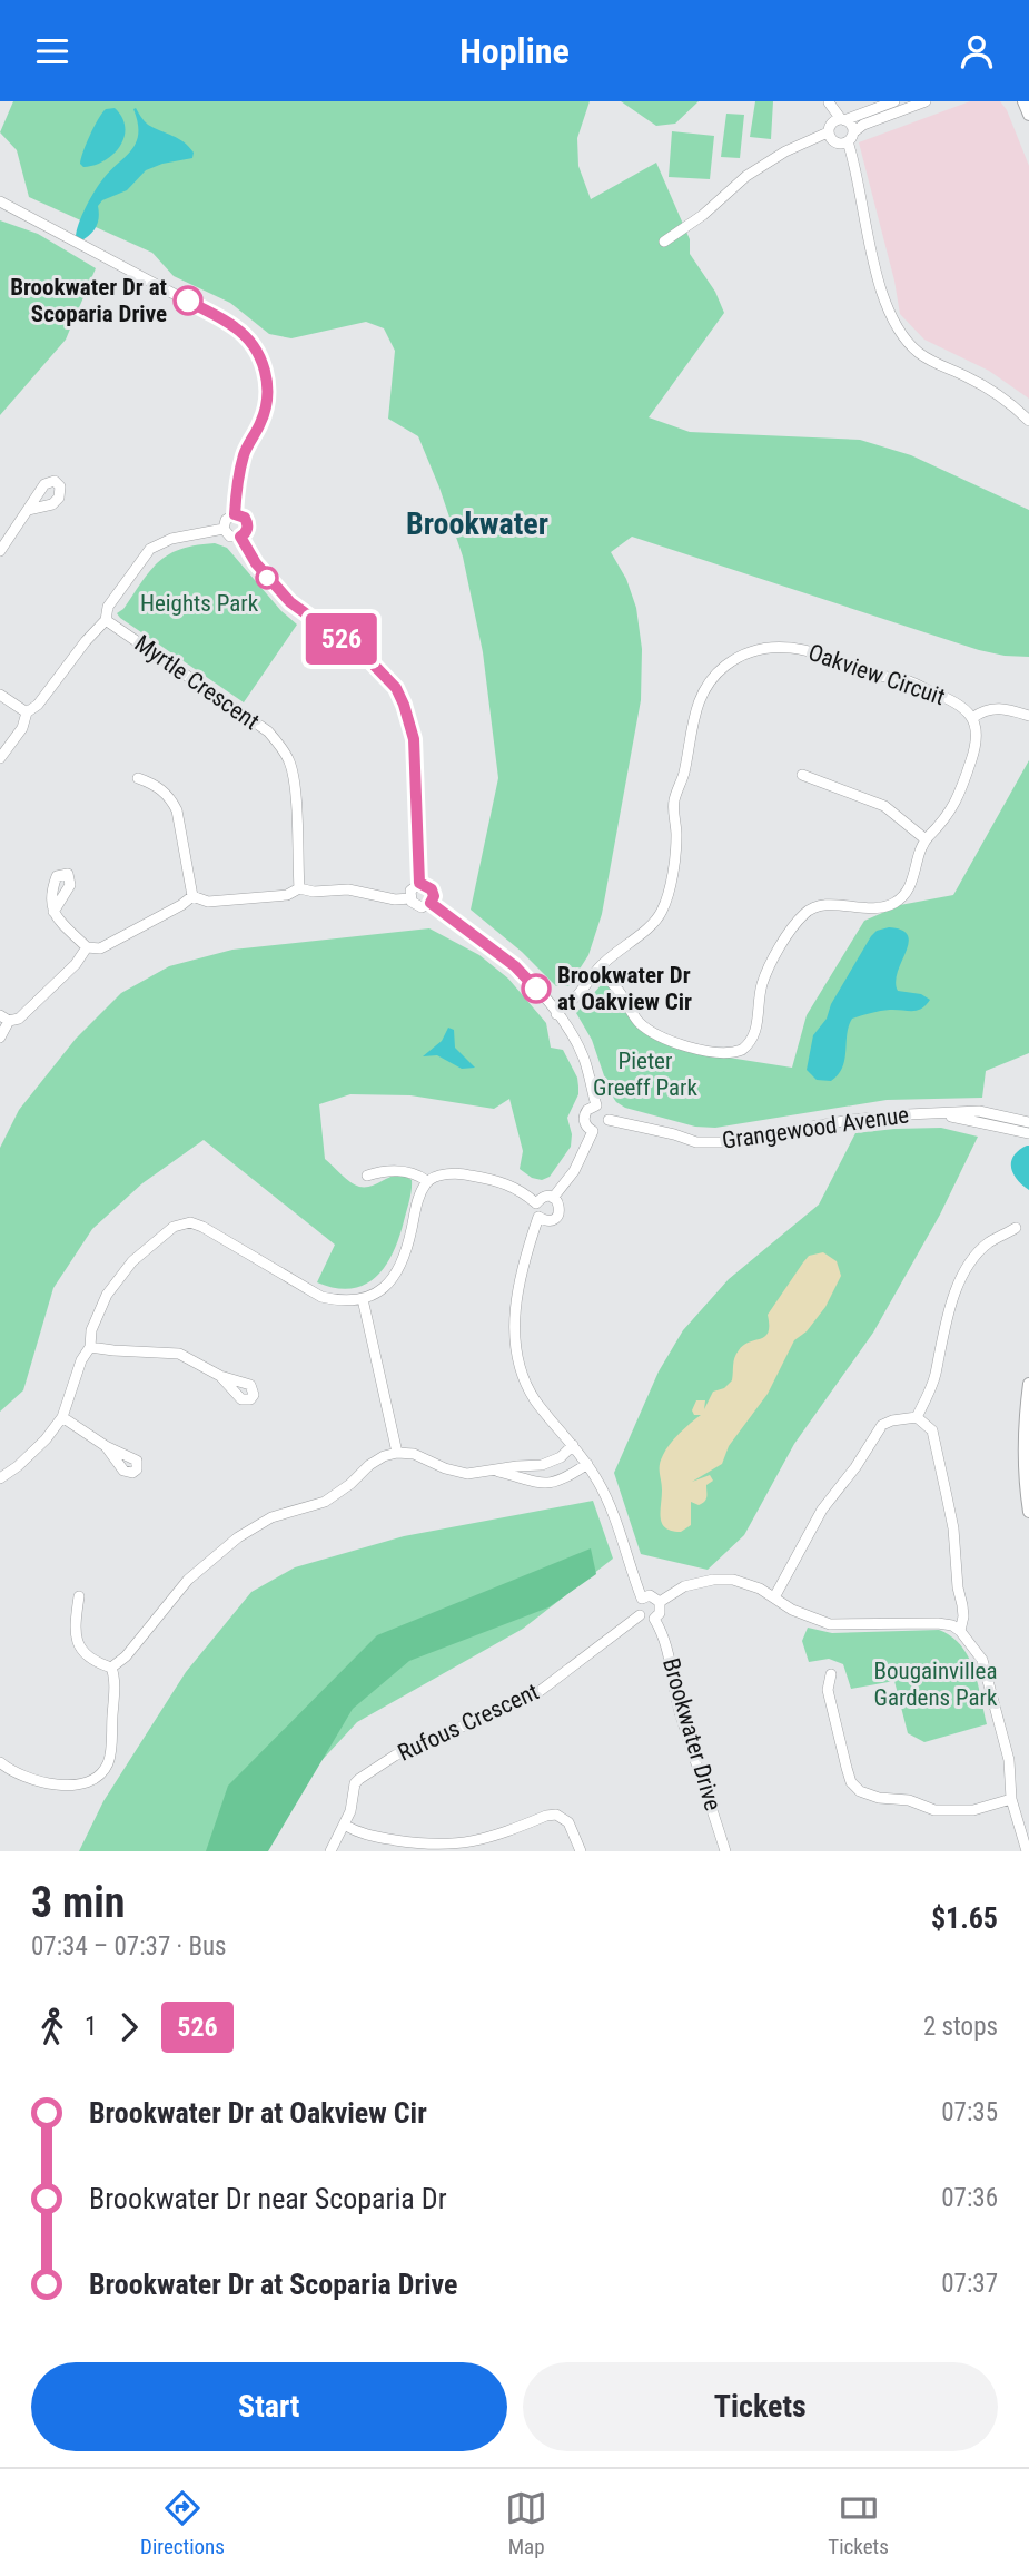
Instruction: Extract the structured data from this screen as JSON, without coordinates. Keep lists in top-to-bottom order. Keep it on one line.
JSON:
{"streets":{"street":["Oakview Circuit","Myrtle Crescent","Grangewood Avenue","Rufous Crescent","Brookwater Drive"]},"crossings":[["Rufous Crescent","Brookwater Drive"]],"districts":["Brookwater"],"parks":["Heights Park","Pieter Greeff Park","Bougainvillea Gardens Park"],"places":["Brookwater Dr at Scoparia Drive","Brookwater Dr at Oakview Cir"],"lines":["bus line 526"],"page":{"header":"Hopline","on_map":"526","heading":["3 min","07:34 – 07:37 · Bus","$1.65"],"legs":["1","526","2 stops"],"list":[{"name":"Brookwater Dr at Oakview Cir","value":"07:35"},{"name":"Brookwater Dr near Scoparia Dr","value":"07:36"},{"name":"Brookwater Dr at Scoparia Drive","value":"07:37"}],"buttons":["Start","Tickets"],"tabs":["Directions","Map","Tickets"]}}
